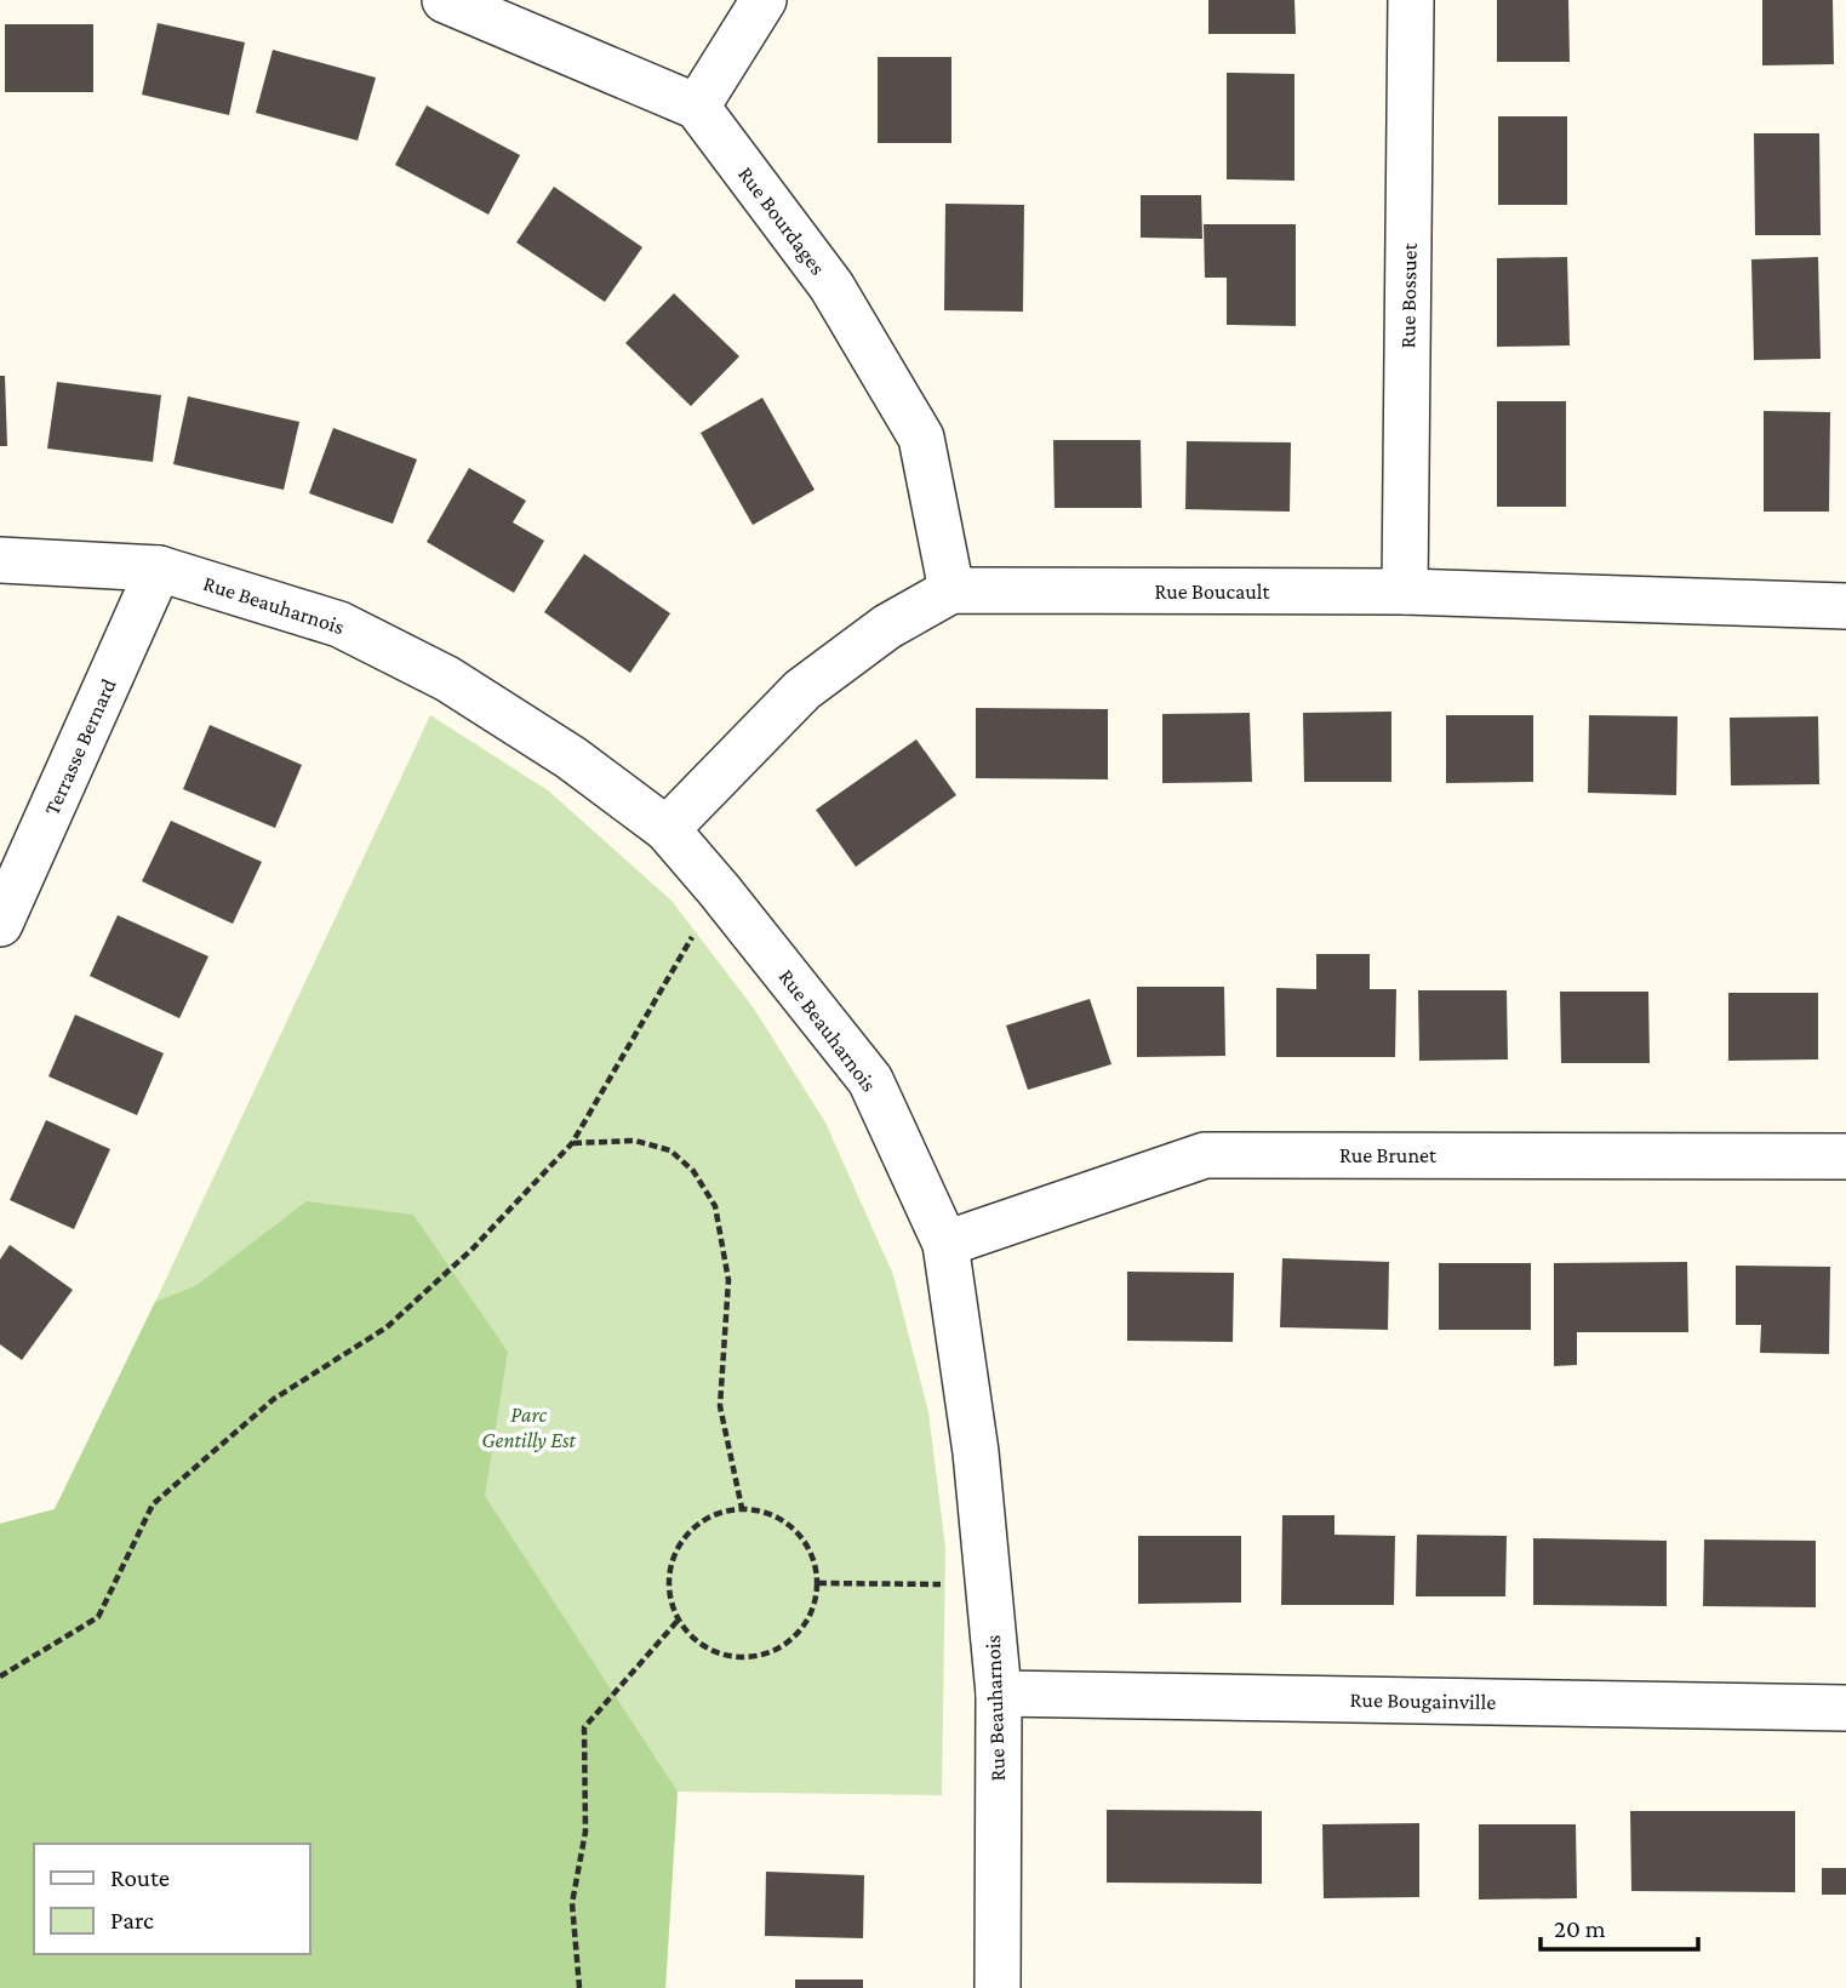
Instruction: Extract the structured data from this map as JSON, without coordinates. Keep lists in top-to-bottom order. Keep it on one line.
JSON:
{"streets":{"street":["Rue Bourdages","Rue Bossuet","Rue Boucault","Rue Beauharnois","Terrasse Bernard","Rue Brunet","Rue Bougainville"]},"crossings":[["Rue Bourdages","Rue Boucault"],["Rue Bossuet","Rue Boucault"],["Rue Boucault","Rue Beauharnois"],["Rue Beauharnois","Terrasse Bernard"],["Rue Beauharnois","Rue Brunet"],["Rue Beauharnois","Rue Bougainville"]],"parks":["Parc Gentilly Est"],"legend":["Route","Parc"],"scale_bar":"20 m"}
